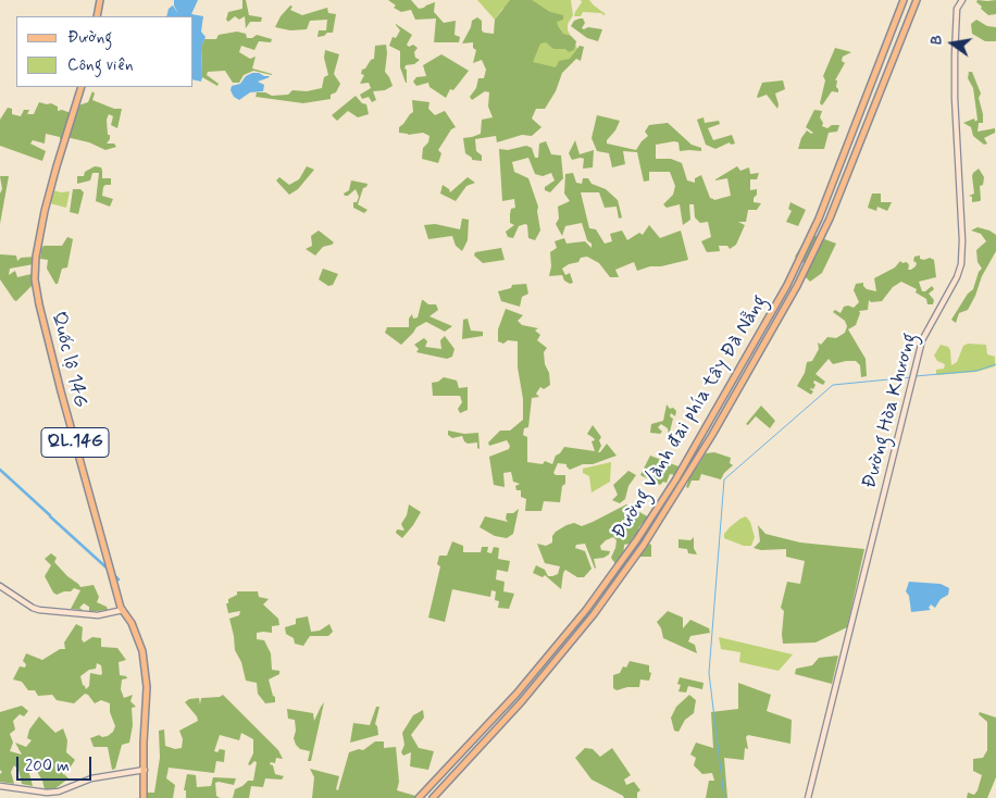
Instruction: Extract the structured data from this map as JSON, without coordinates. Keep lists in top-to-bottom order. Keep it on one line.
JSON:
{"streets":{"main road":["Quốc lộ 14G","Đường Vành đai phía tây Đà Nẵng","QL.14G"],"street":["Đường Hòa Khương"]},"legend":["Đường","Công viên"],"scale_bar":"200 m","north":"left"}
